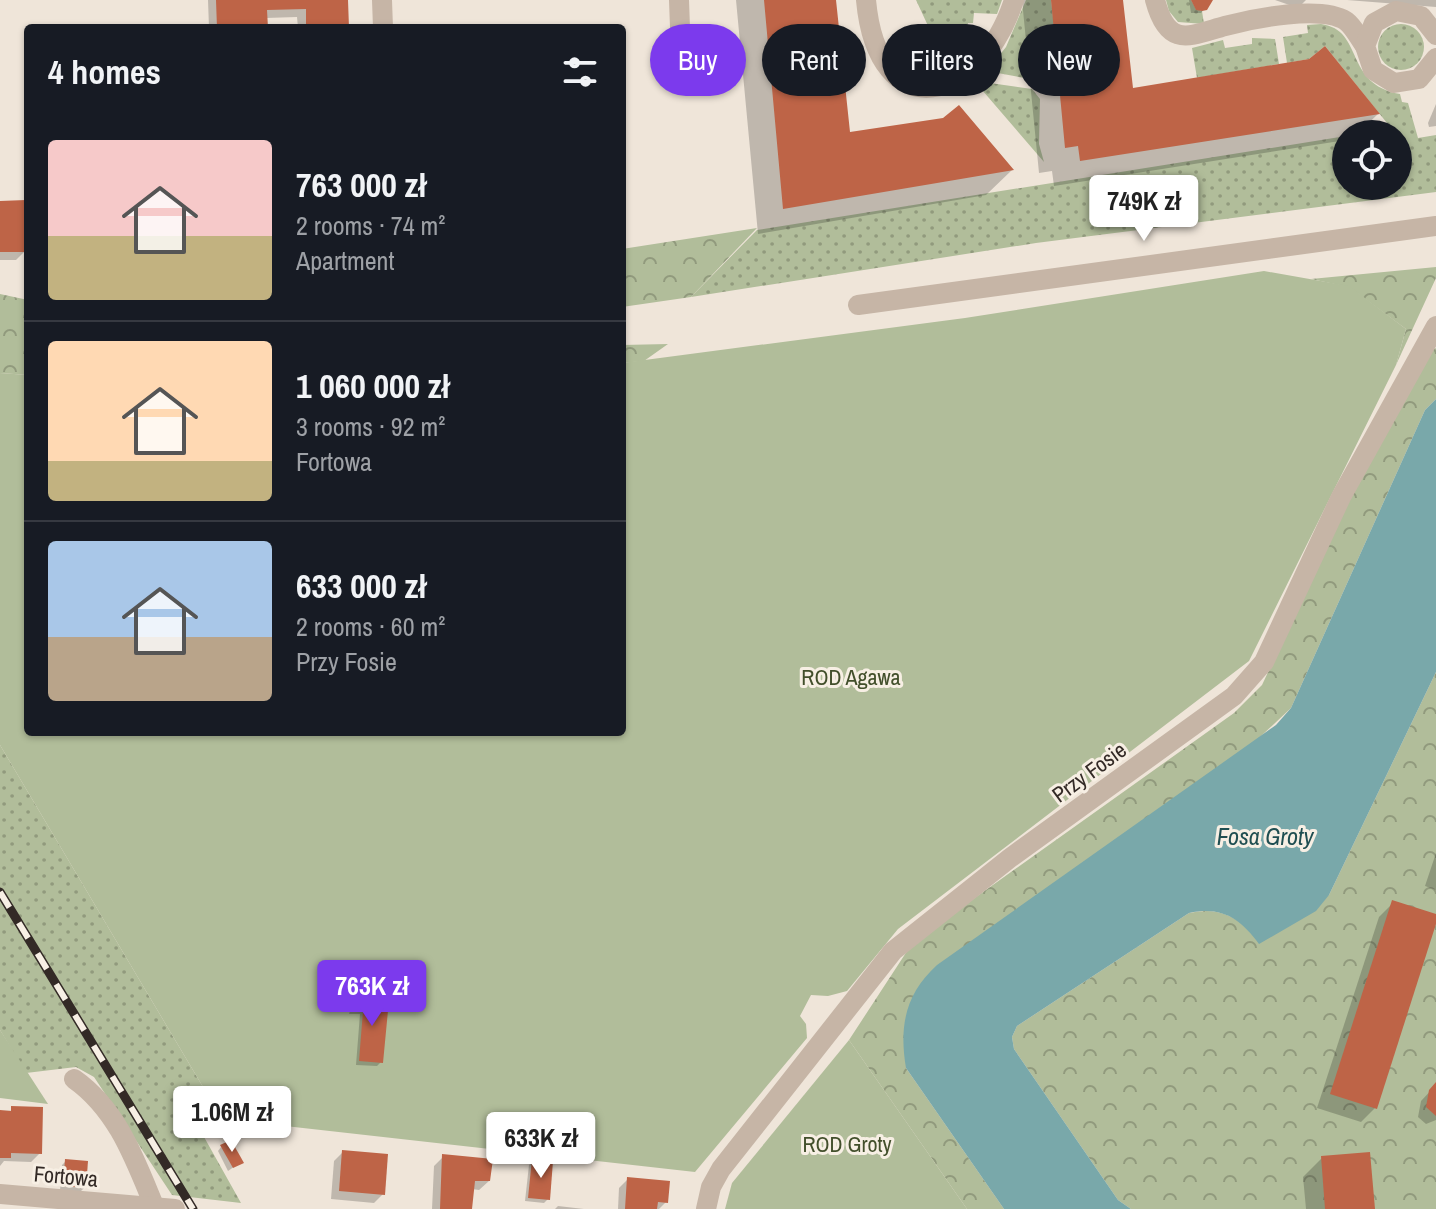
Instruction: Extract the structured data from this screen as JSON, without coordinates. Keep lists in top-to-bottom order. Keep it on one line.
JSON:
{"streets":{"street":["Przy Fosie","Fortowa"]},"water":["Fosa Groty"],"parks":["ROD Agawa","ROD Groty"],"page":{"chip":["Buy","Rent","Filters","New"],"heading":"4 homes","list":[{"name":"763 000 zł","note":"2 rooms · 74 m² · Apartment"},{"name":"1 060 000 zł","note":"3 rooms · 92 m² · Fortowa"},{"name":"633 000 zł","note":"2 rooms · 60 m² · Przy Fosie"}],"price":["749K zł","763K zł","1.06M zł","633K zł"]}}
